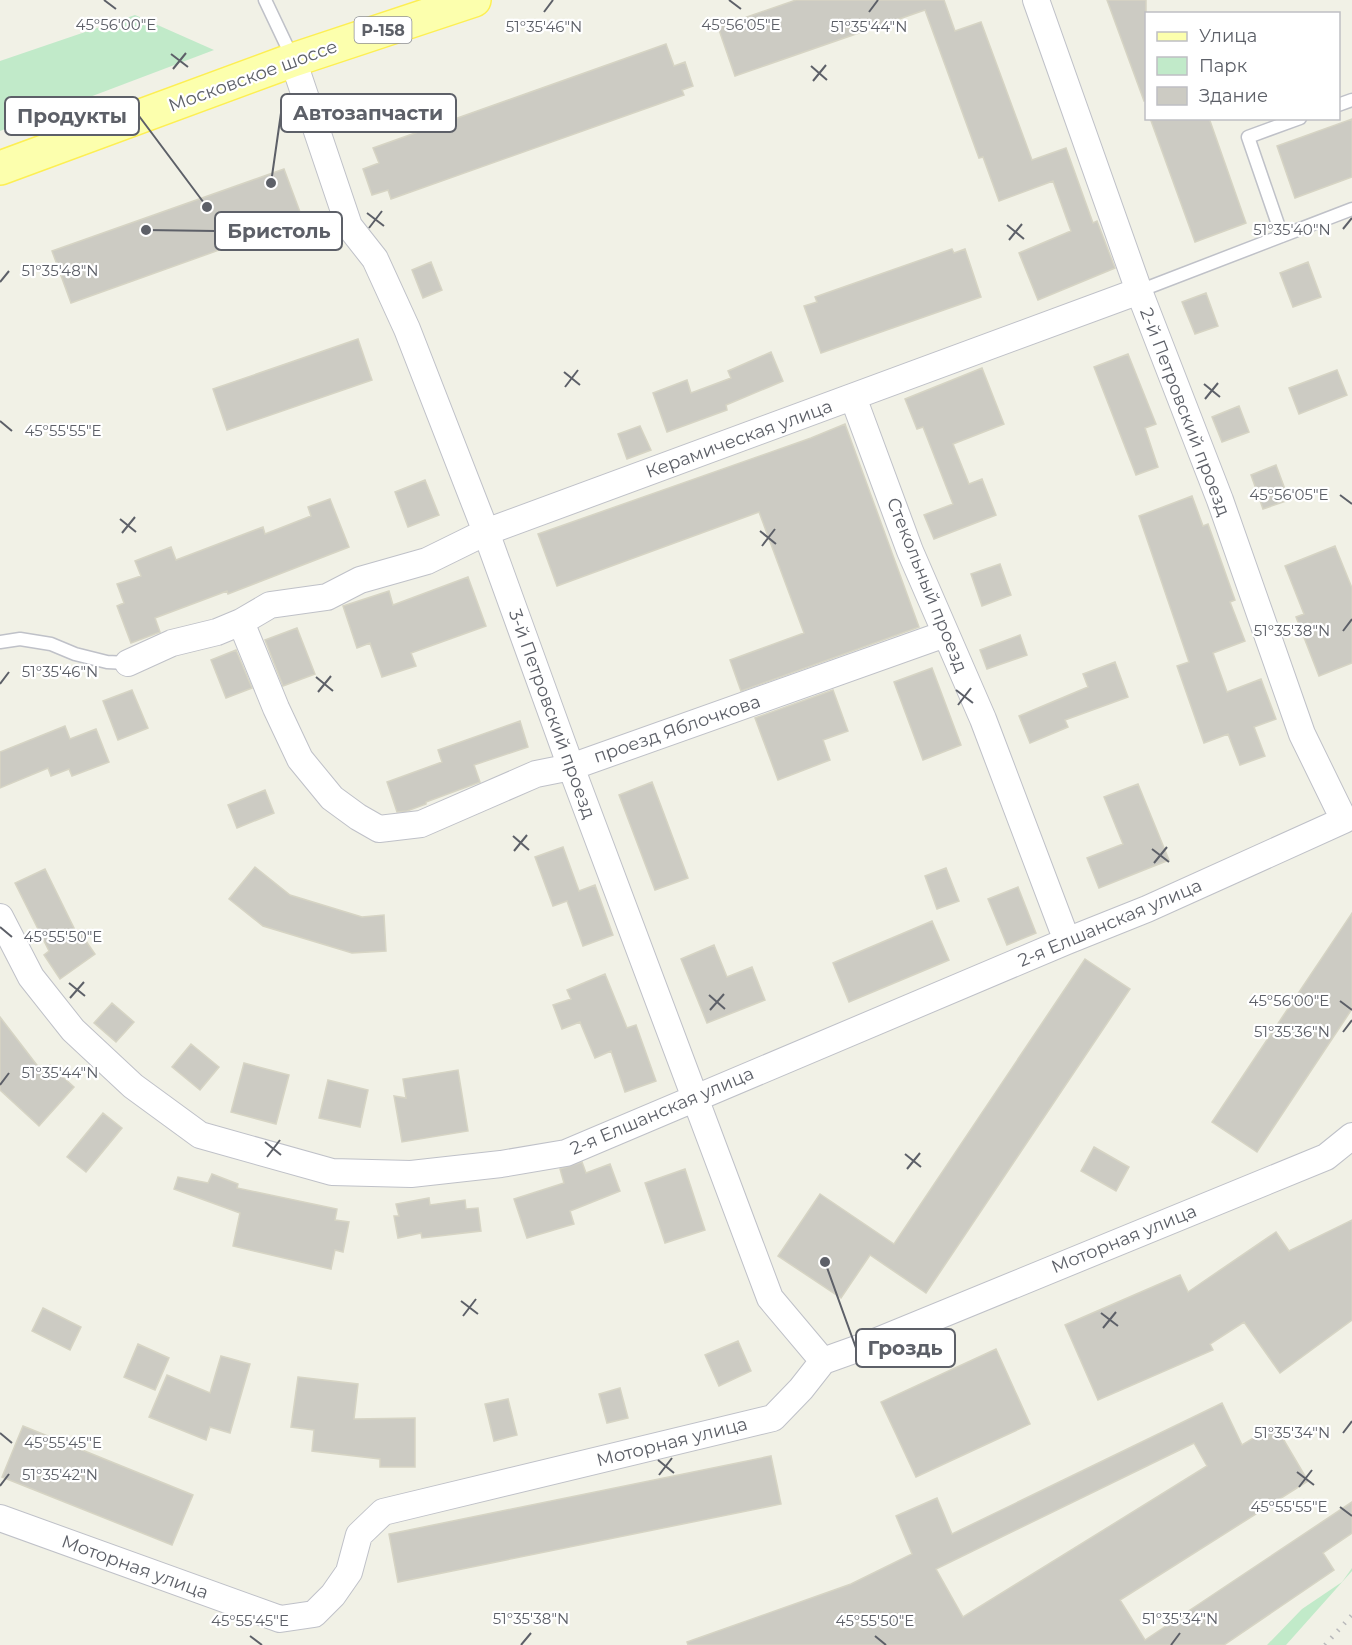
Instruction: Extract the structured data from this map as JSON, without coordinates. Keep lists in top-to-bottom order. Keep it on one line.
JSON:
{"streets":{"main road":["Р-158","Московское шоссе"],"street":["2-й Петровский проезд","Керамическая улица","Стекольный проезд","3-й Петровский проезд","проезд Яблочкова","2-я Елшанская улица","Моторная улица"]},"crossings":[["Московское шоссе","3-й Петровский проезд"],["2-й Петровский проезд","Керамическая улица"],["2-й Петровский проезд","2-я Елшанская улица"],["Керамическая улица","Стекольный проезд"],["Керамическая улица","3-й Петровский проезд"],["Керамическая улица","проезд Яблочкова"],["Стекольный проезд","проезд Яблочкова"],["Стекольный проезд","2-я Елшанская улица"],["3-й Петровский проезд","проезд Яблочкова"],["3-й Петровский проезд","2-я Елшанская улица"],["3-й Петровский проезд","Моторная улица"]],"places":["Автозапчасти","Продукты","Бристоль","Гроздь"],"legend":["Улица","Парк","Здание"],"coordinates":["45°56'00\"E","45°56'05\"E","51°35'46\"N","51°35'44\"N","51°35'40\"N","51°35'48\"N","45°55'55\"E","51°35'38\"N","45°55'50\"E","51°35'36\"N","51°35'34\"N","45°55'45\"E","51°35'42\"N"]}
